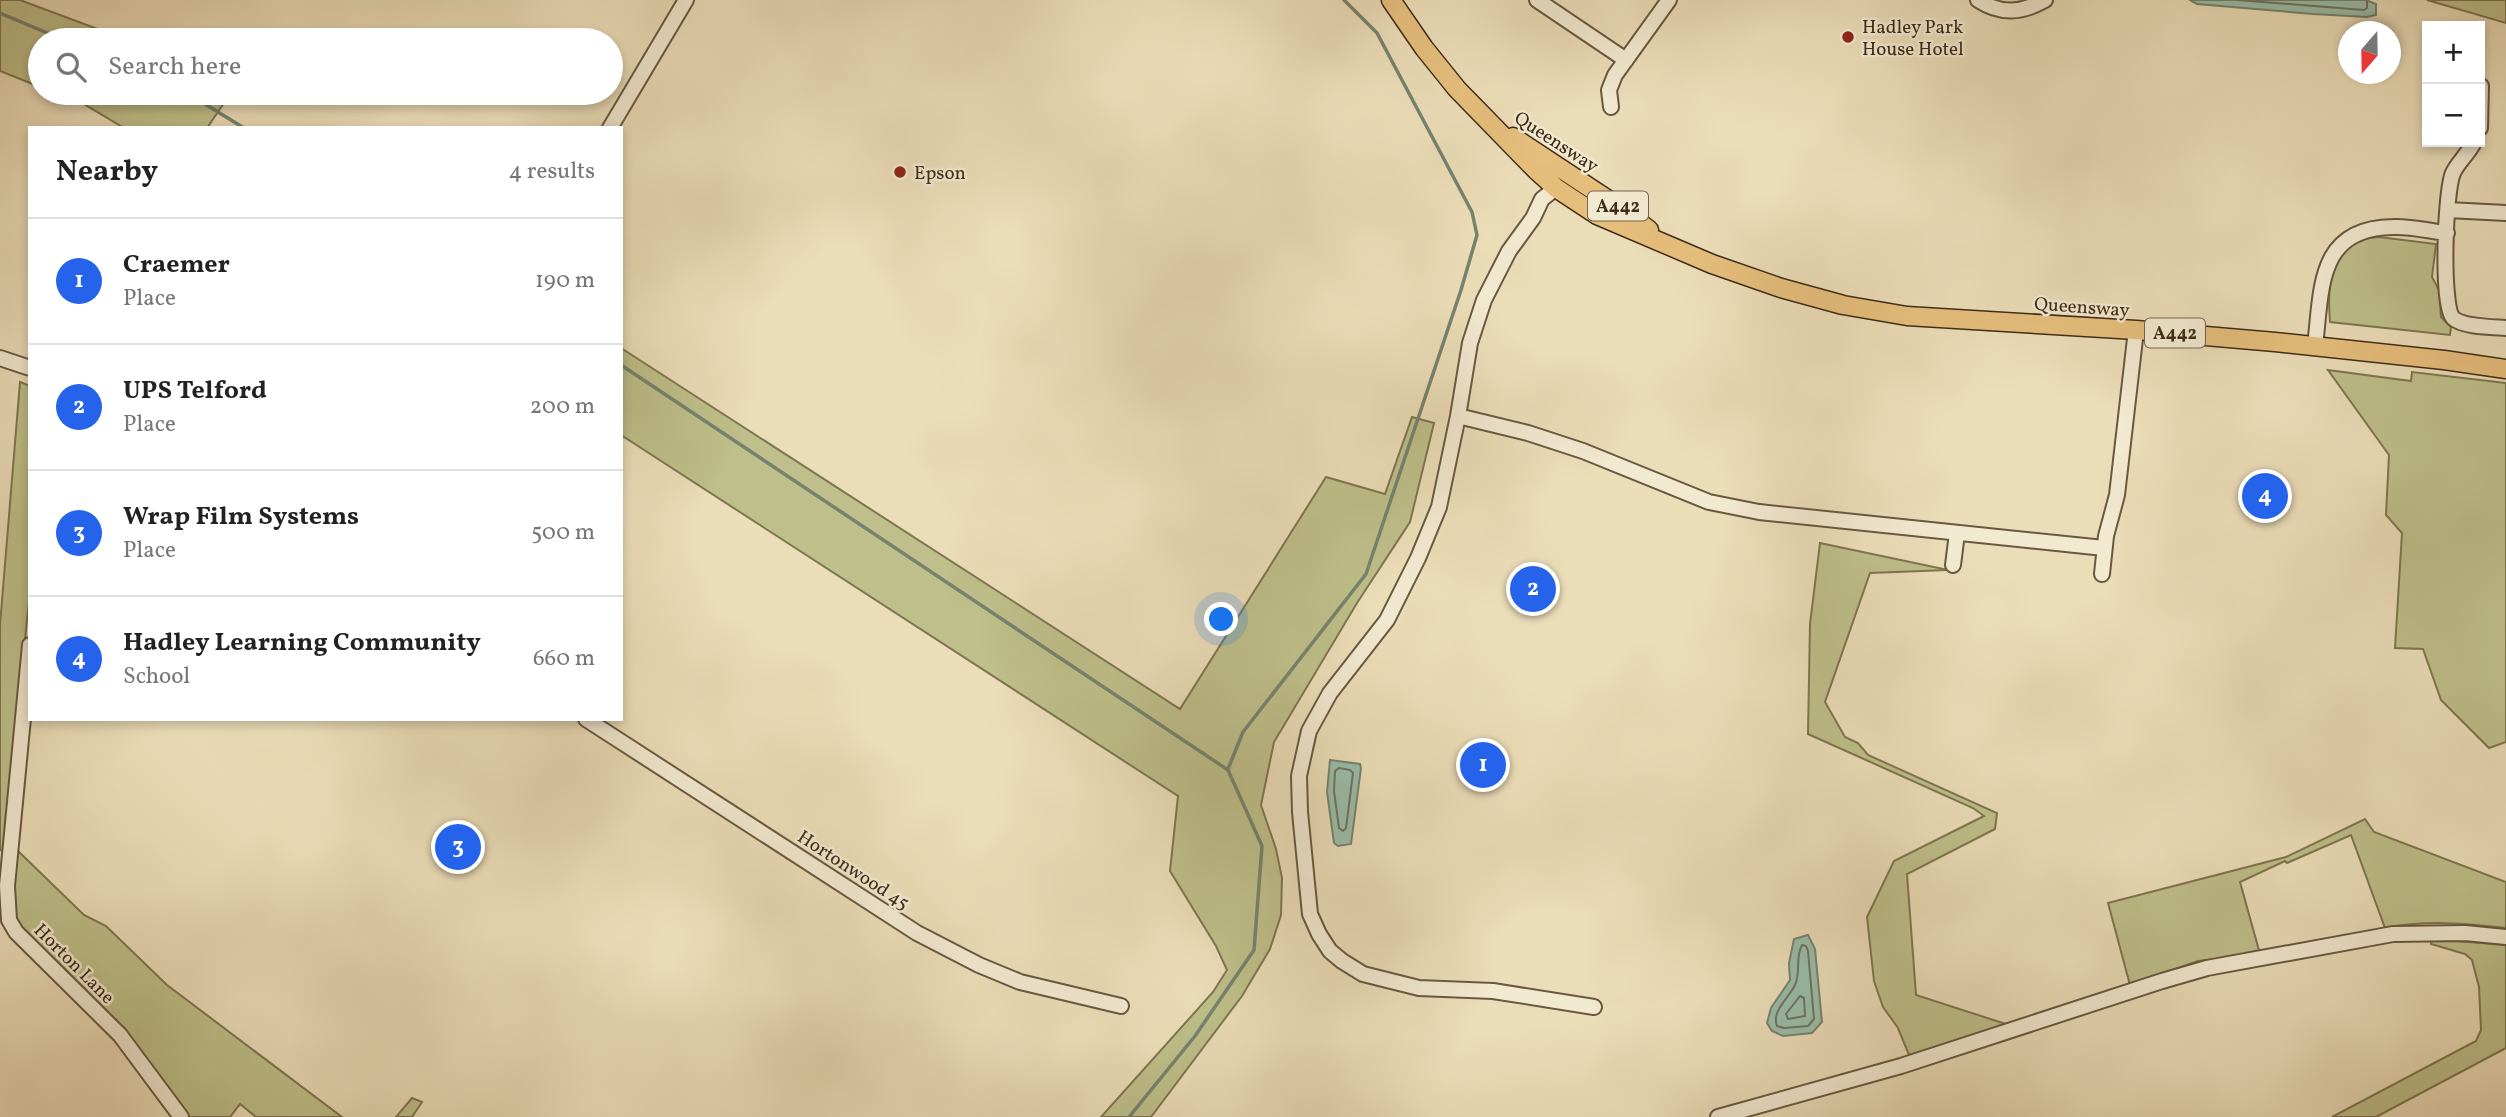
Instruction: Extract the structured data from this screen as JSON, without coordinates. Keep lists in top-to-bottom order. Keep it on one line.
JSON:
{"streets":{"main road":["Queensway","A442"],"street":["Hortonwood 45","Horton Lane"]},"places":["Hadley Park House Hotel","Epson"],"north":"bottom","page":{"map_buttons":["+","−"],"search":"Search here","heading":["Nearby","4 results"],"list":[{"mark":"1","name":"Craemer","note":"Place","value":"190 m"},{"mark":"2","name":"UPS Telford","note":"Place","value":"200 m"},{"mark":"3","name":"Wrap Film Systems","note":"Place","value":"500 m"},{"mark":"4","name":"Hadley Learning Community","note":"School","value":"660 m"}],"pins":["4","2","1","3"]}}
